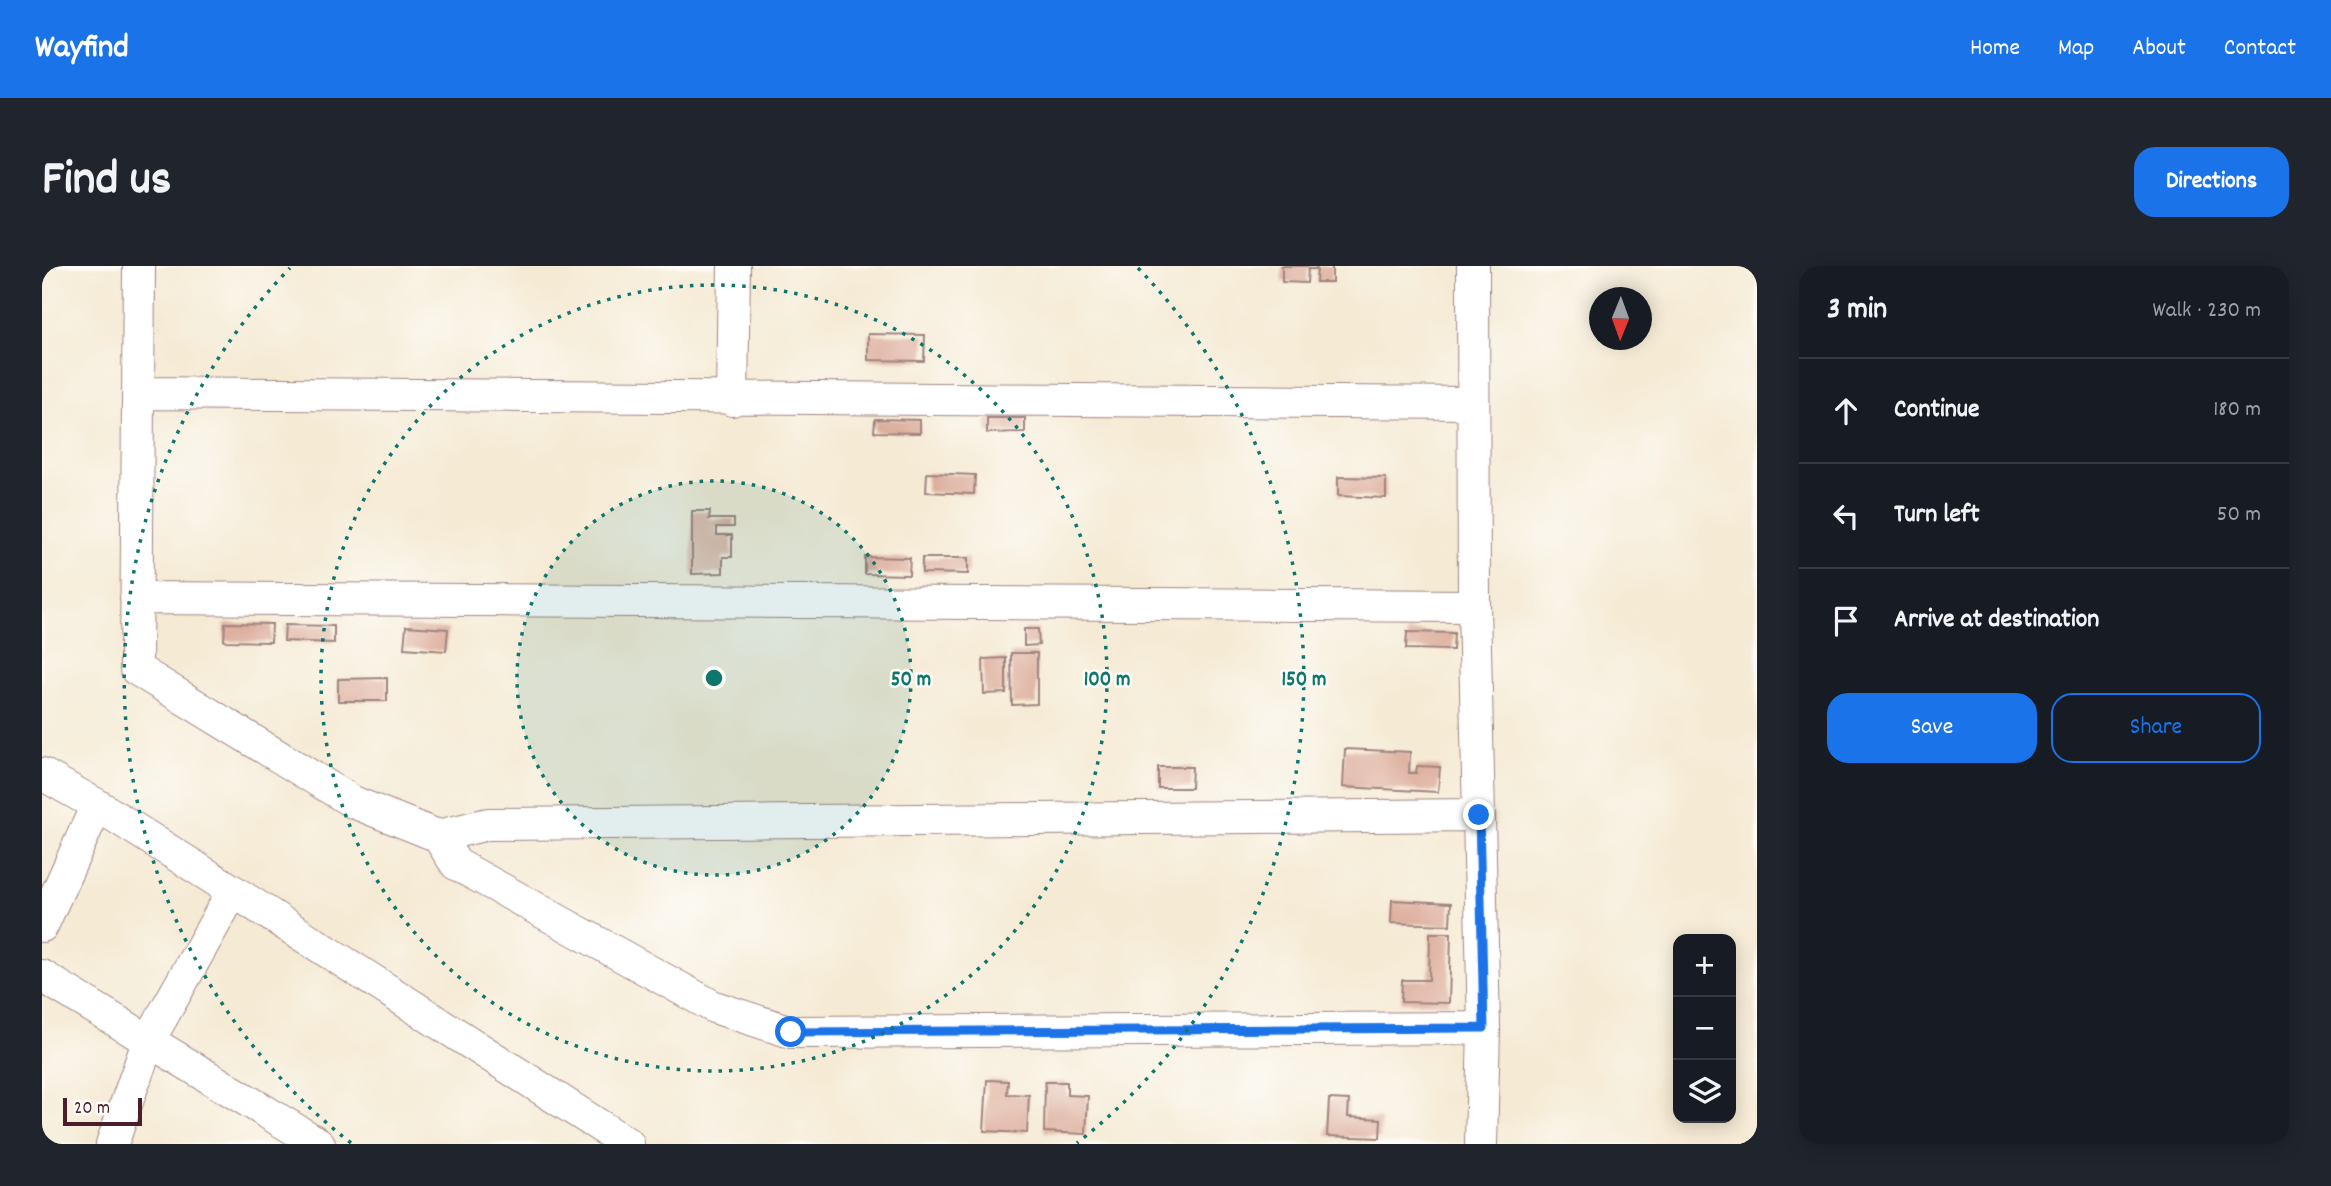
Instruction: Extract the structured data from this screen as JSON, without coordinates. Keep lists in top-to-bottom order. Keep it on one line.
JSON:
{"scale_bar":"20 m","north":"bottom","page":{"header":"Wayfind","nav":["Home","Map","About","Contact"],"title":"Find us","buttons":["Directions",["Save","Share"]],"heading":["3 min","Walk · 230 m"],"list":[["Continue","180 m"],["Turn left","50 m"],"Arrive at destination"],"map_buttons":["+","−"],"scale":"20 m"},"rings":["50 m","100 m","150 m"]}
